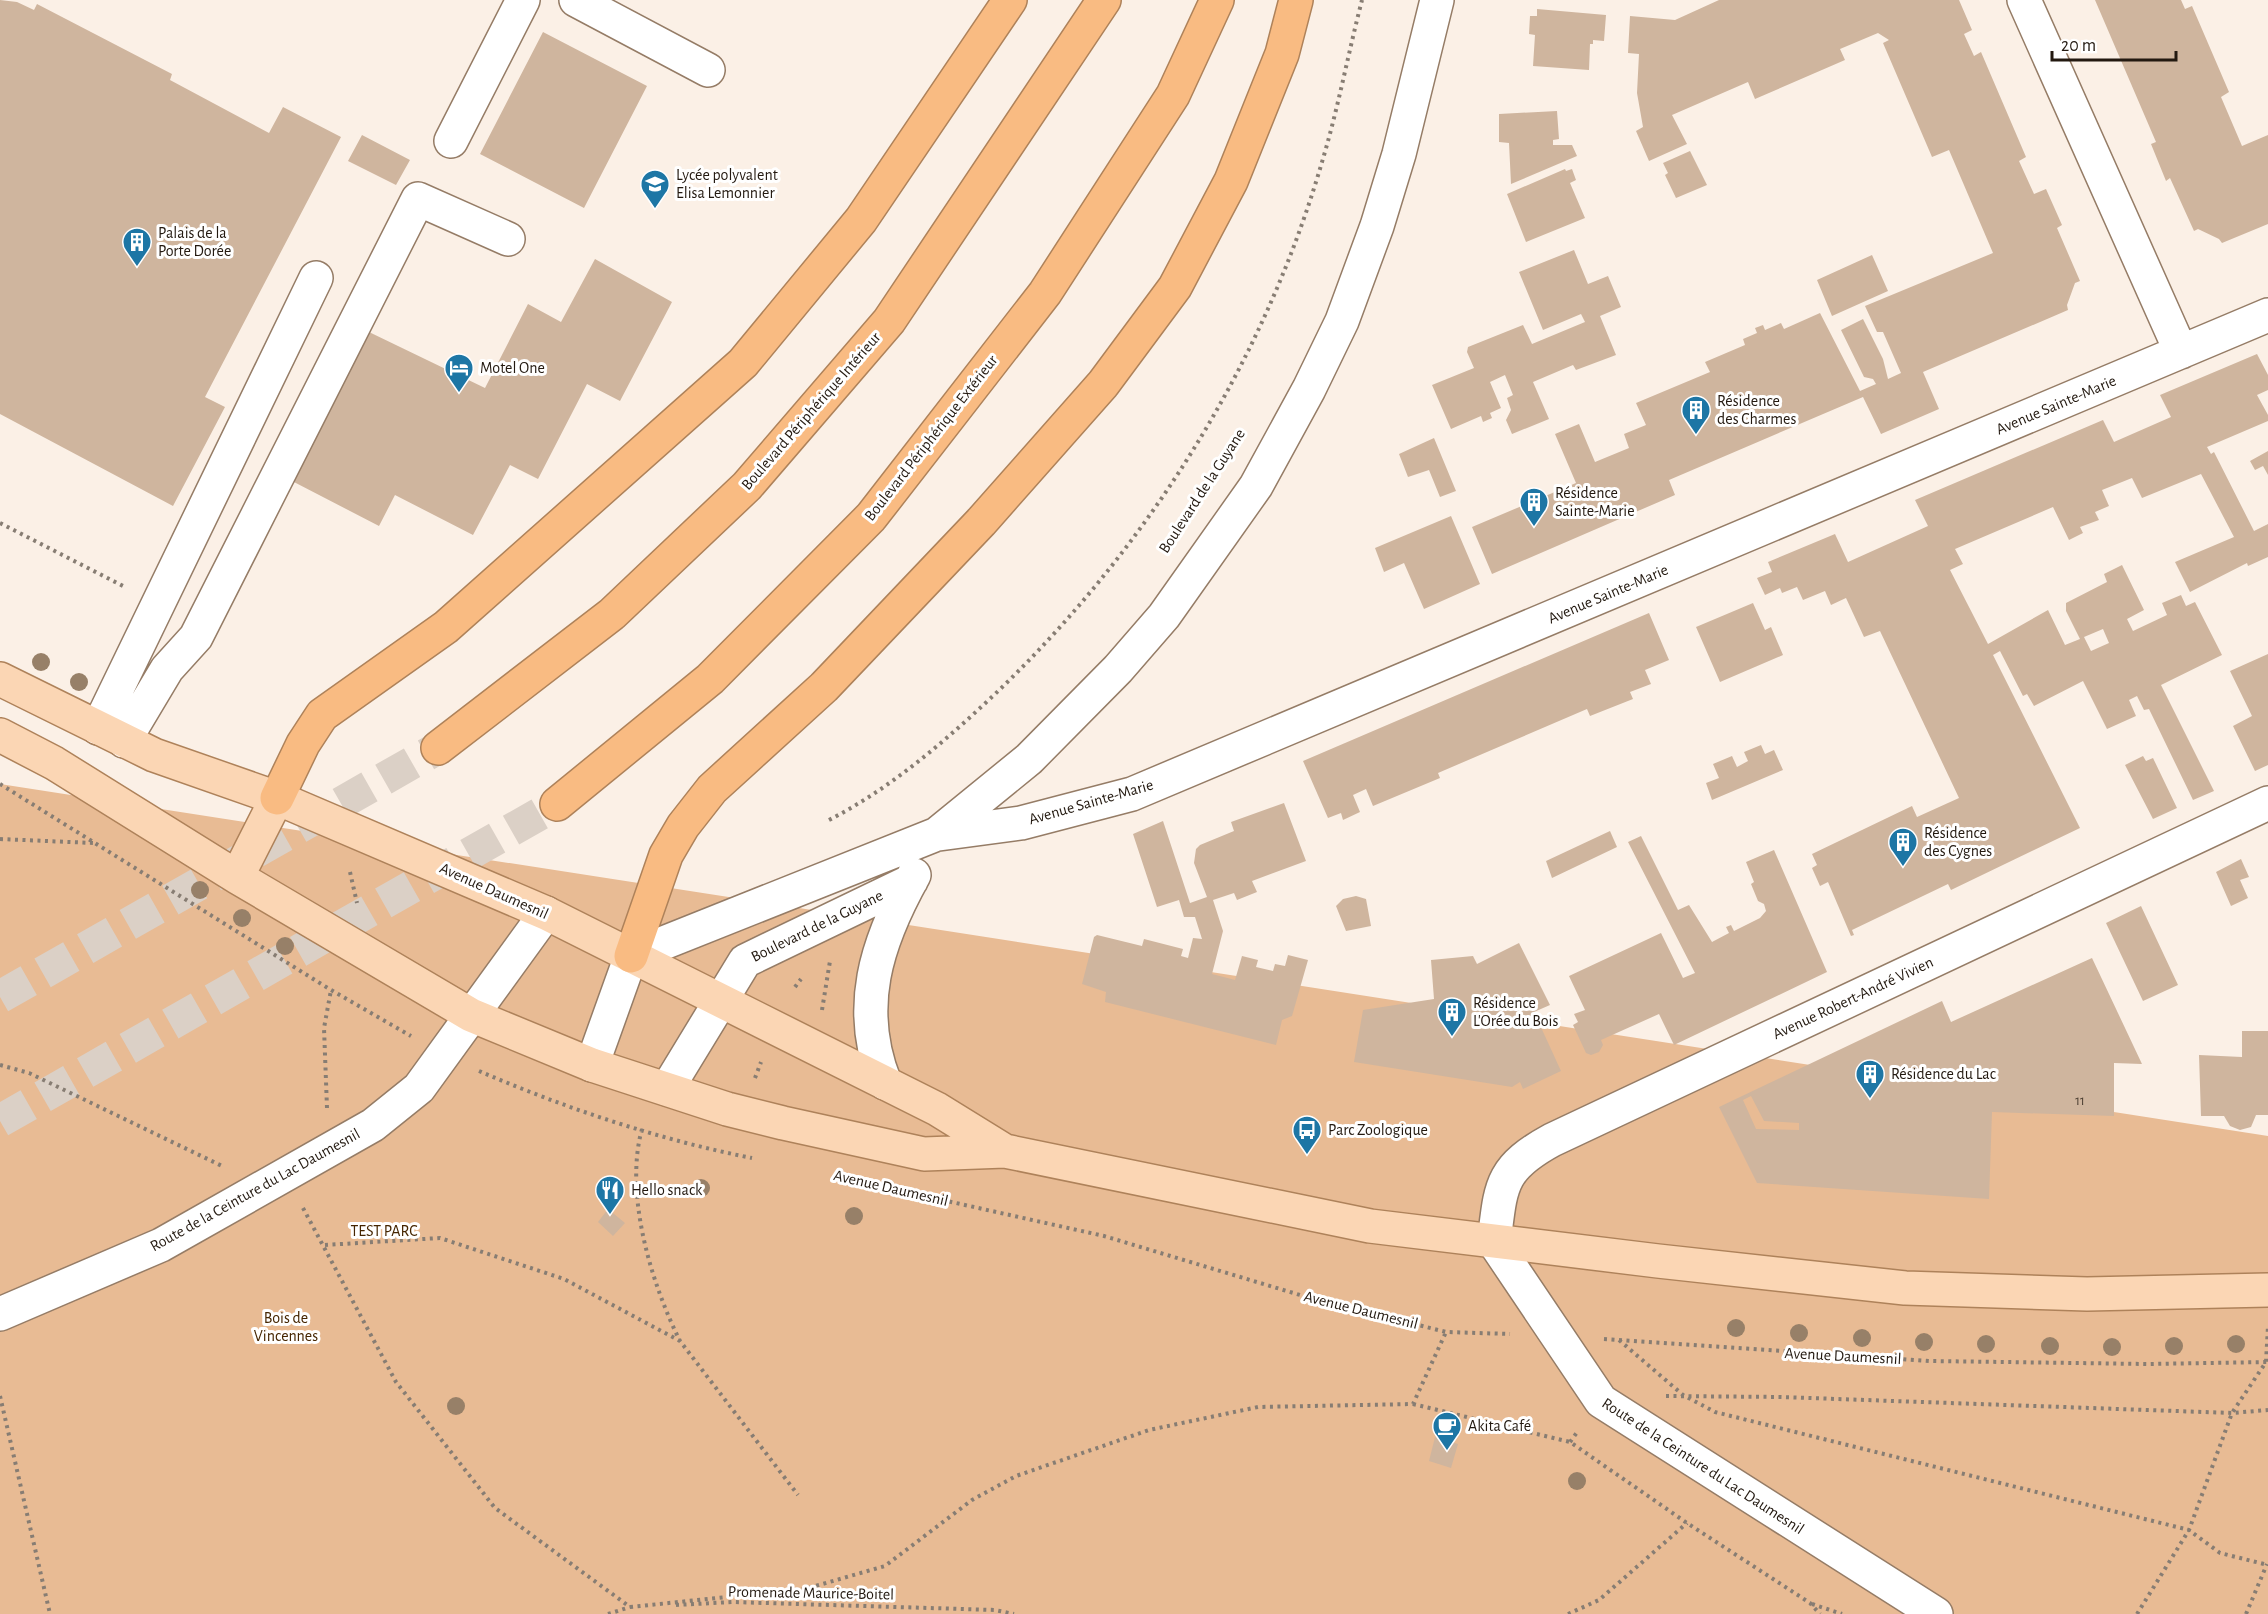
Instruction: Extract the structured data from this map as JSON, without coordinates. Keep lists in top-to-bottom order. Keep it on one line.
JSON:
{"streets":{"highway":["Boulevard Périphérique Intérieur","Boulevard Périphérique Extérieur"],"main road":["Avenue Daumesnil"],"street":["Avenue Sainte-Marie","Boulevard de la Guyane","Avenue Robert-André Vivien","Route de la Ceinture du Lac Daumesnil"],"path":["Promenade Maurice-Boitel"]},"crossings":[["Boulevard de la Guyane","Avenue Daumesnil"],["Avenue Daumesnil","Avenue Robert-André Vivien"],["Avenue Daumesnil","Route de la Ceinture du Lac Daumesnil"],["Avenue Robert-André Vivien","Route de la Ceinture du Lac Daumesnil"]],"parks":["TEST PARC","Bois de Vincennes"],"places":{"school or university":["Lycée polyvalent Elisa Lemonnier"],"building":["Palais de la Porte Dorée","Résidence des Charmes","Résidence Sainte-Marie","Résidence des Cygnes","Résidence L'Orée du Bois","Résidence du Lac"],"hotel":["Motel One"],"bus stop":["Parc Zoologique"],"restaurant":["Hello snack"],"cafe":["Akita Café"]},"house_numbers":["11"],"scale_bar":"20 m"}
